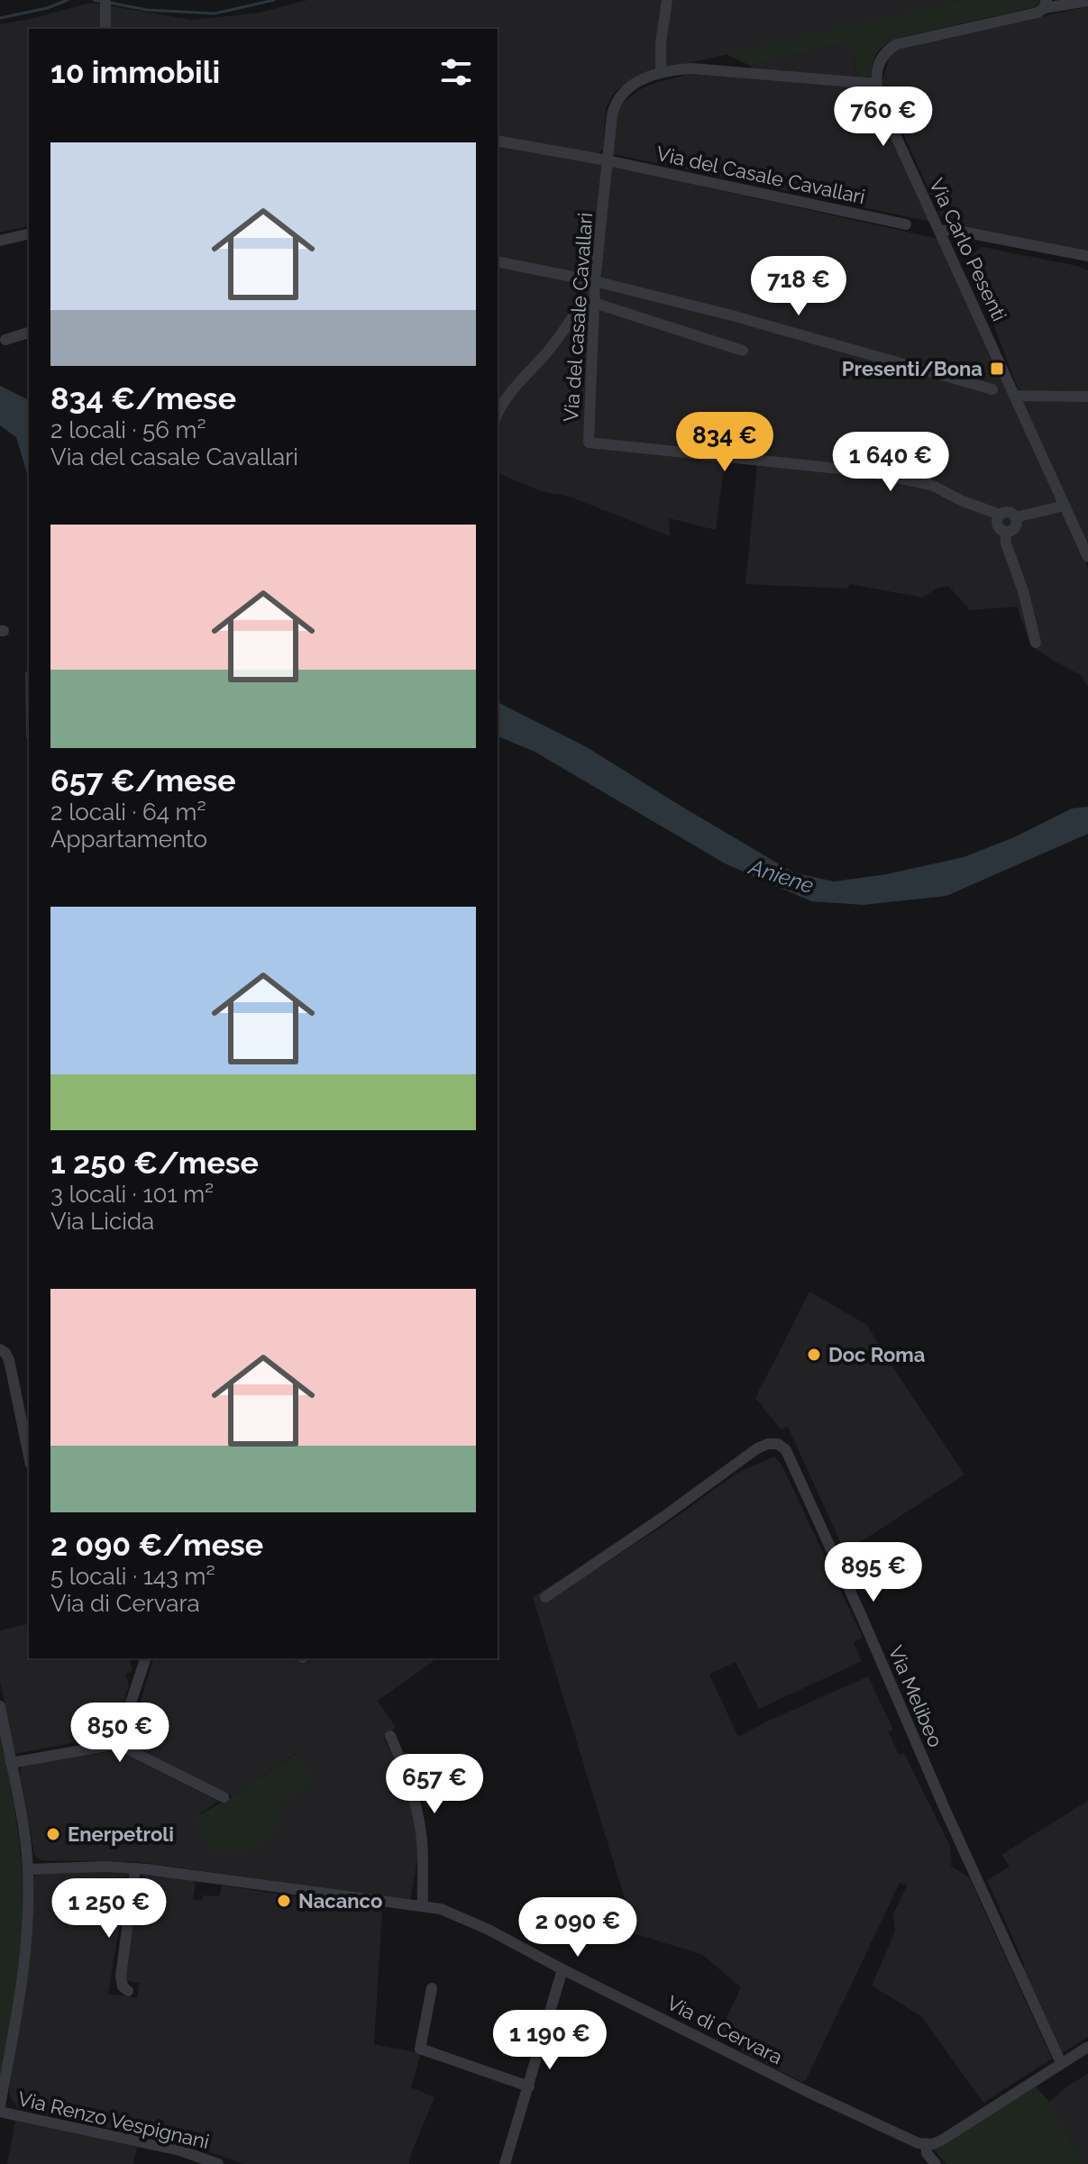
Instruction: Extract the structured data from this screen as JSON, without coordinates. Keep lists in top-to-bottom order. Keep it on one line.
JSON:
{"streets":{"street":["Via del Casale Cavallari","Via Carlo Pesenti","Via del casale Cavallari","Via Melibeo","Via di Cervara","Via Renzo Vespignani"]},"crossings":[["Via del Casale Cavallari","Via del casale Cavallari"]],"water":["Aniene"],"places":{"transit":["Presenti/Bona"],"other":["Doc Roma","Enerpetroli","Nacanco"]},"page":{"heading":"10 immobili","price":["760 €","718 €","834 €","1 640 €","895 €","850 €","657 €","1 250 €","2 090 €","1 190 €"],"list":[{"name":"834 €/mese","note":"2 locali · 56 m² · Via del casale Cavallari"},{"name":"657 €/mese","note":"2 locali · 64 m² · Appartamento"},{"name":"1 250 €/mese","note":"3 locali · 101 m² · Via Licida"},{"name":"2 090 €/mese","note":"5 locali · 143 m² · Via di Cervara"}]}}
